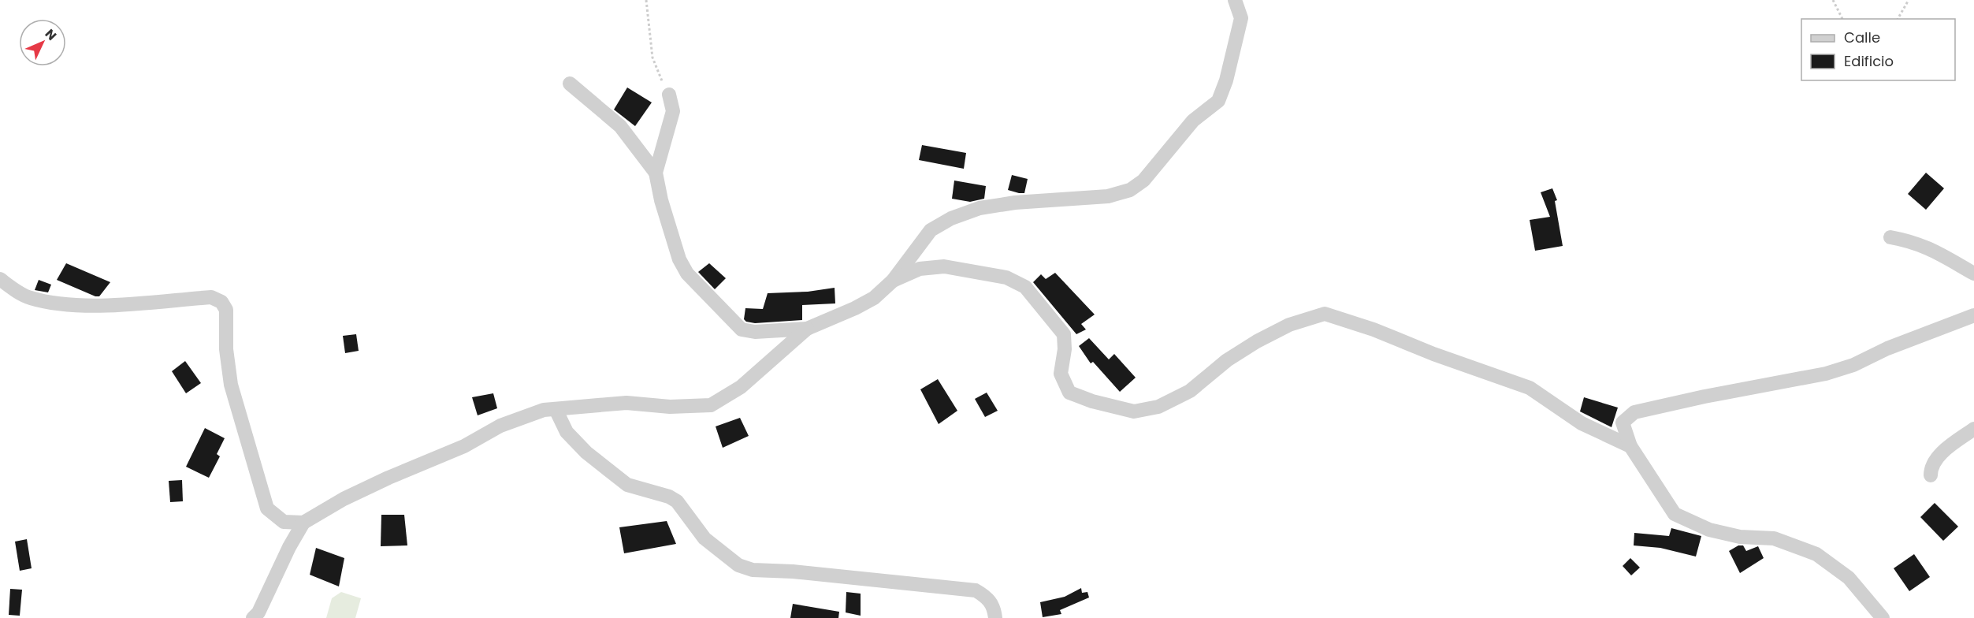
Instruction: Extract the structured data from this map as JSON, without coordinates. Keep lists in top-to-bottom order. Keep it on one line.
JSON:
{"legend":["Calle","Edificio"],"north":"top right"}
